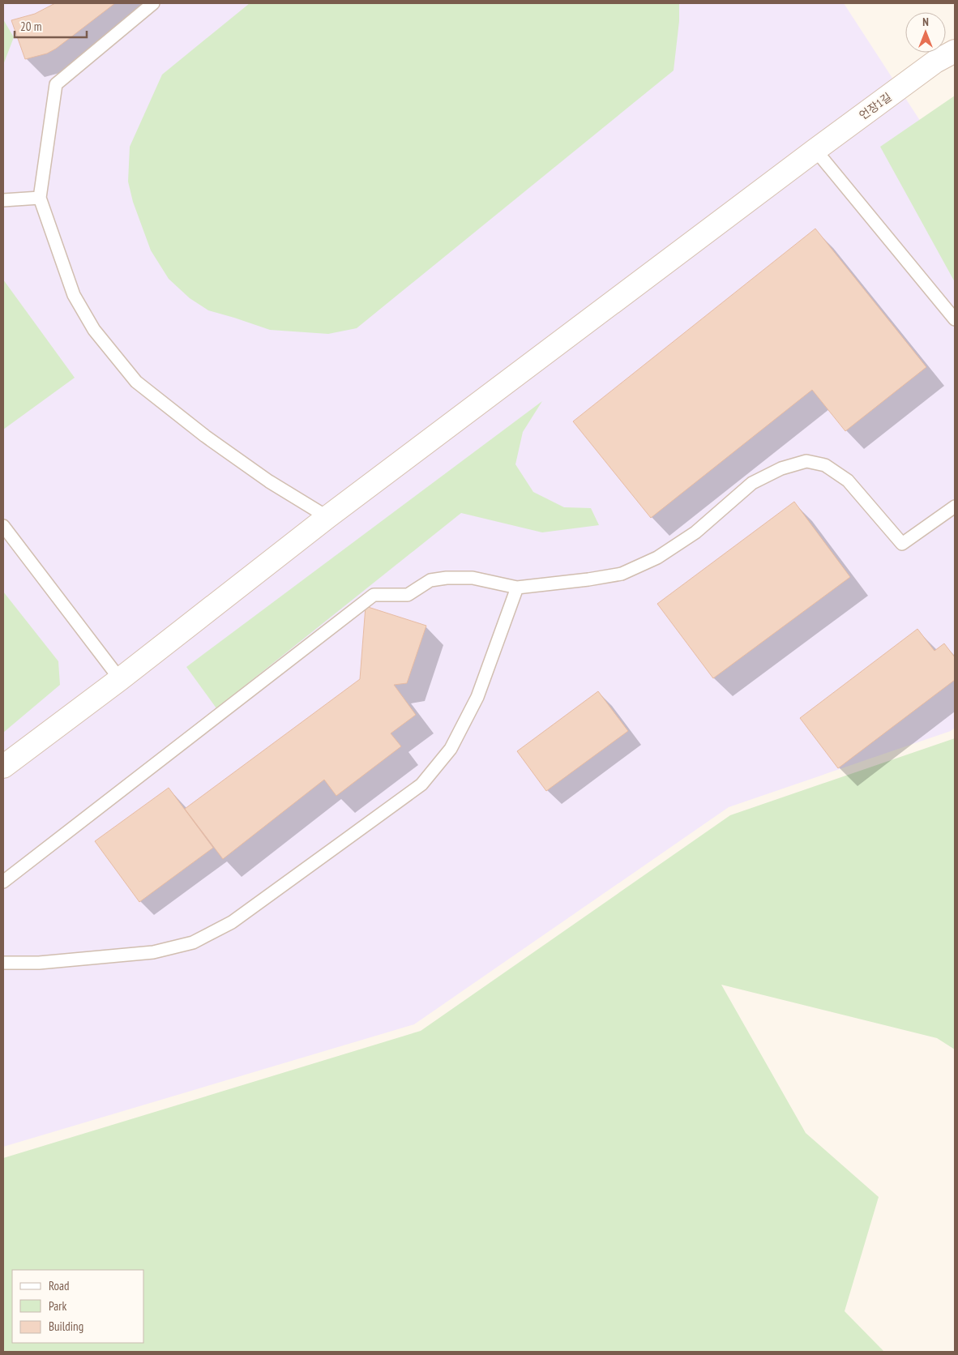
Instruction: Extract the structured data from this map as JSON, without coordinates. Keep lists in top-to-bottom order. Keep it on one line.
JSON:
{"streets":{"street":["언장1길"]},"legend":["Road","Park","Building"],"scale_bar":"20 m","north":"top"}
